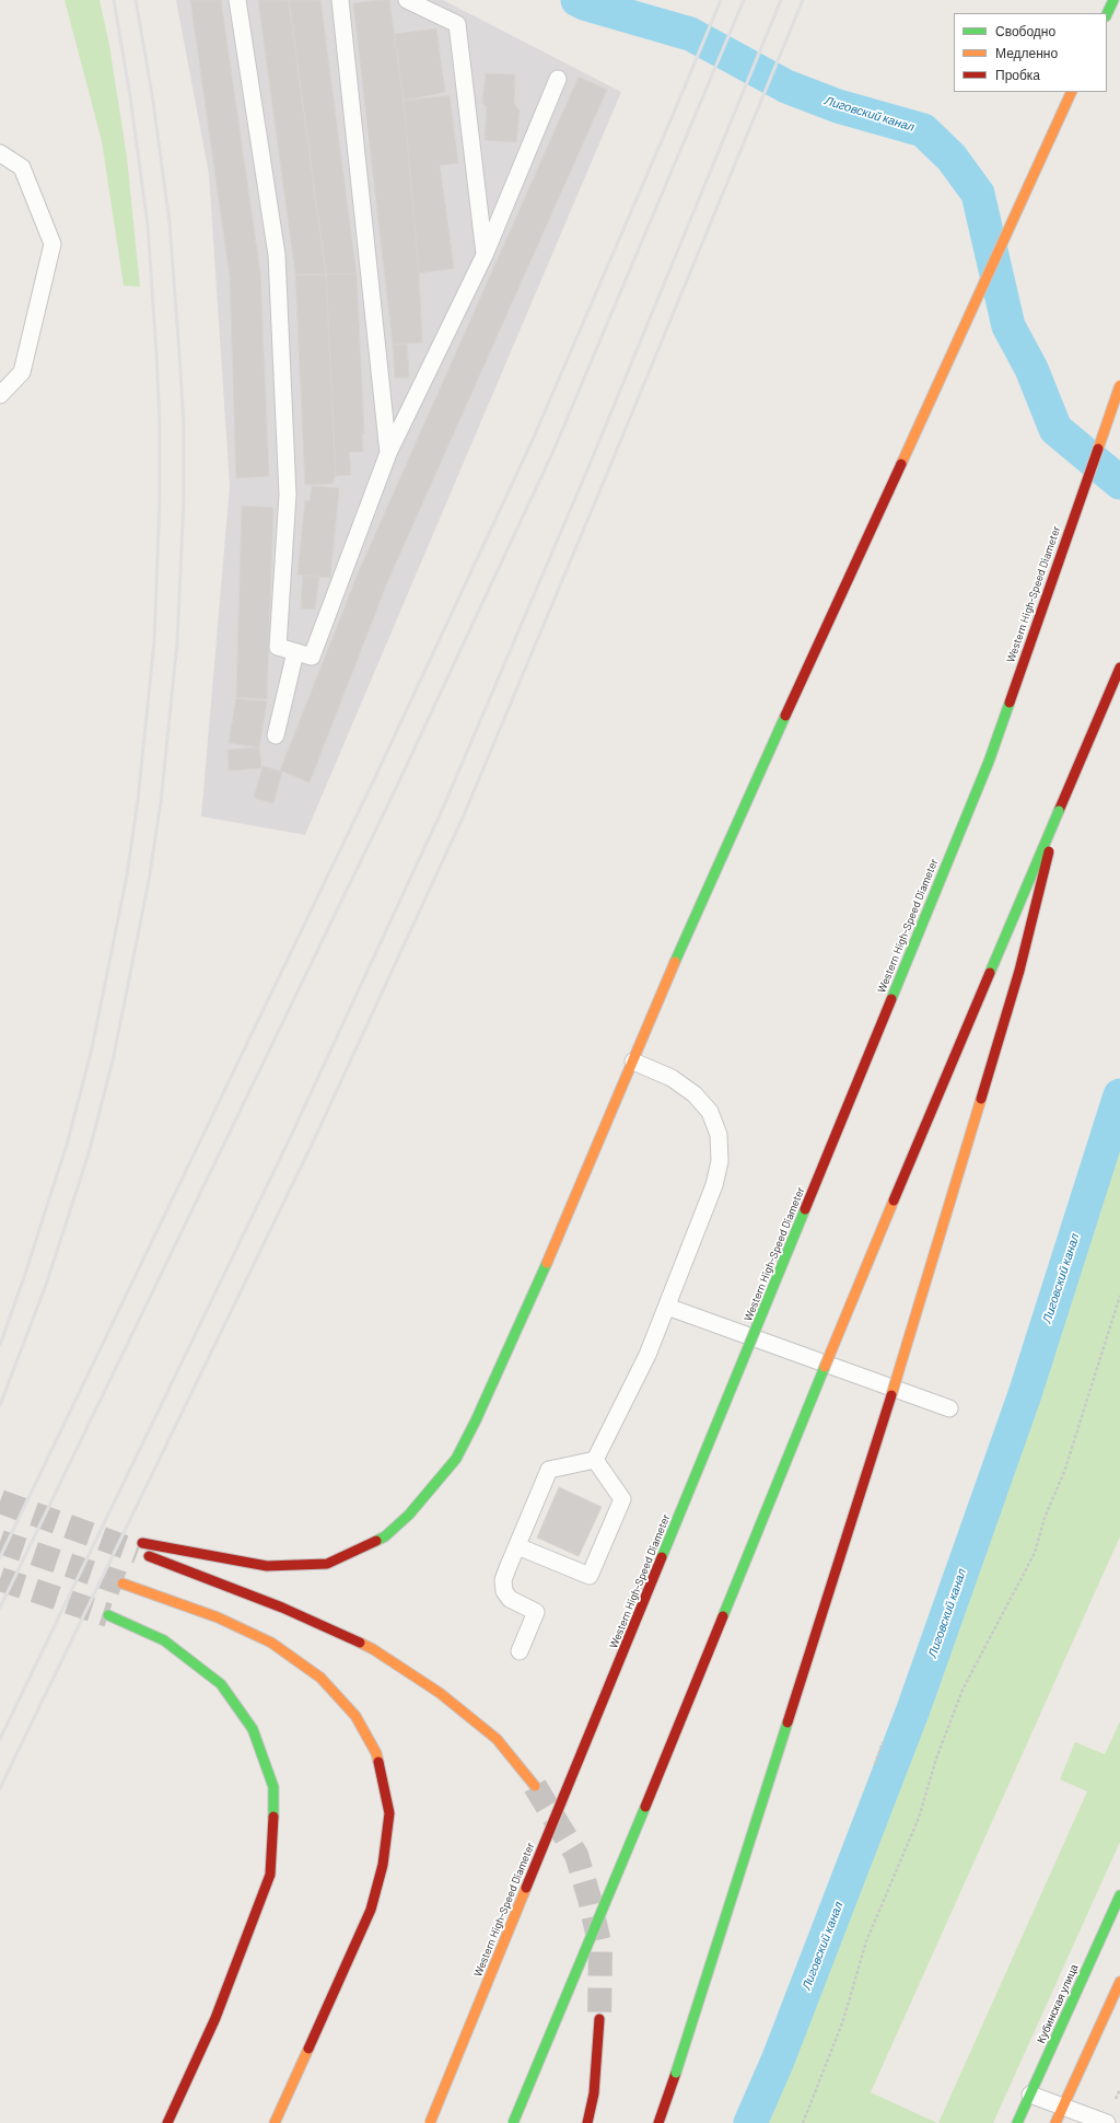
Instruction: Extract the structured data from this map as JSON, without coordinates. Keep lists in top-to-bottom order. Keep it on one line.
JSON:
{"streets":{"main road":["Western High-Speed Diameter","Кубинская улица"]},"water":["Лиговский канал"],"legend":["Свободно","Медленно","Пробка"]}
